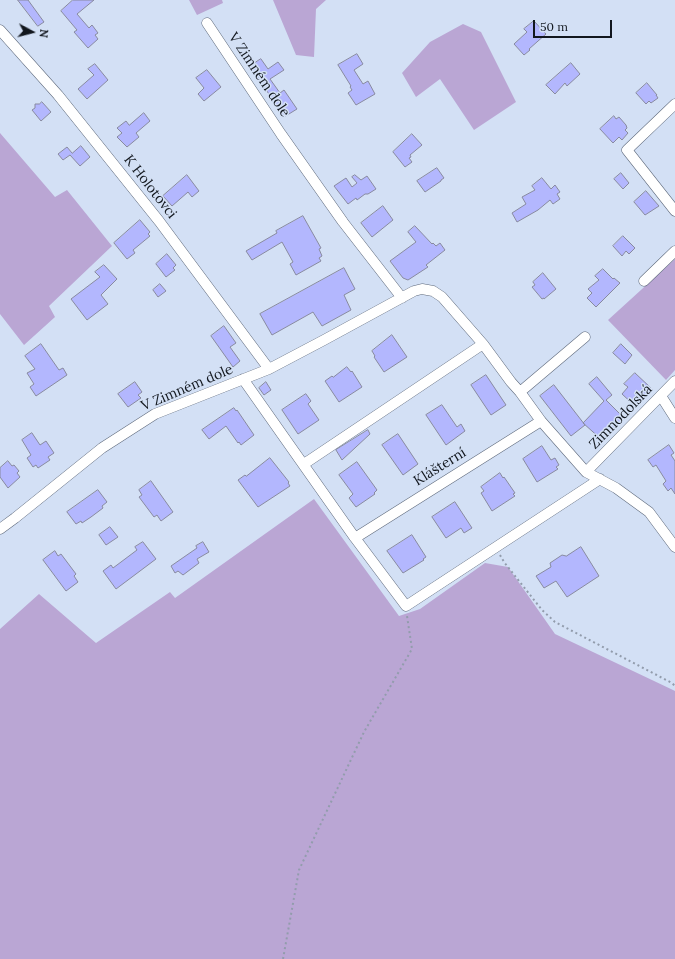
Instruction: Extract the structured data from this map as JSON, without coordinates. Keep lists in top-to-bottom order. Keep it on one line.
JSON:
{"streets":{"street":["V Zimném dole","K Holotovci","Zimnodolská","Klášterní"]},"crossings":[["V Zimném dole","K Holotovci"]],"scale_bar":"50 m","north":"right"}
